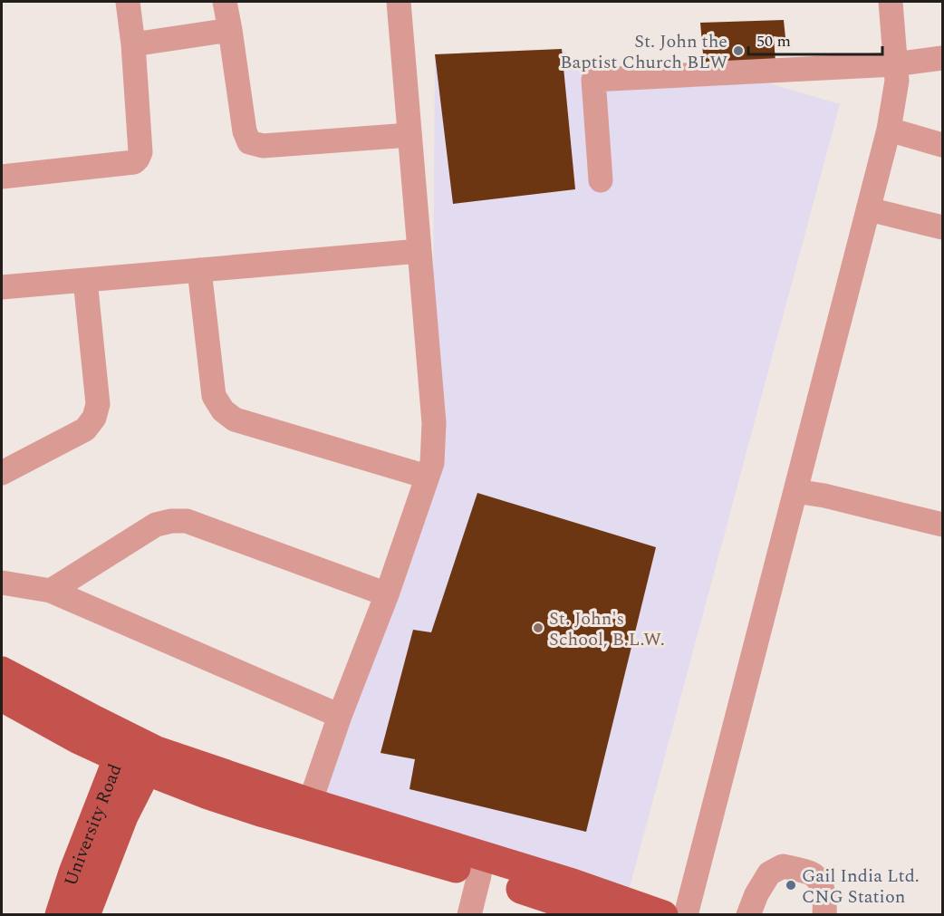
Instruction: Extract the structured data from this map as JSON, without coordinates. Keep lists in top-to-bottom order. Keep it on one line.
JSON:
{"streets":{"main road":["University Road"]},"places":["St. John the Baptist Church BLW","St. John's School, B.L.W.","Gail India Ltd. CNG Station"],"scale_bar":"50 m"}
